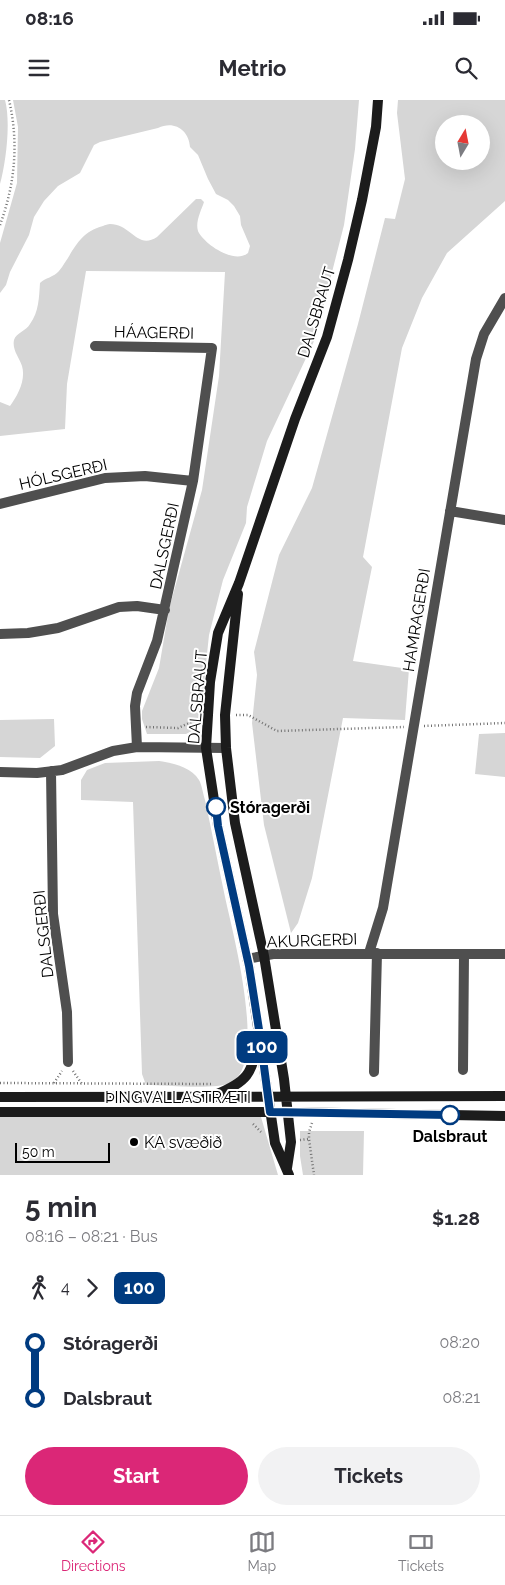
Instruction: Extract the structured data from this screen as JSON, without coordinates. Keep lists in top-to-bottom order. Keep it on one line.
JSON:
{"streets":{"street":["DALSBRAUT","HÁAGERÐI","HÓLSGERÐI","DALSGERÐI","HAMRAGERÐI","AKURGERÐI","ÞINGVALLASTRÆTI"]},"crossings":[["DALSBRAUT","AKURGERÐI"],["DALSBRAUT","ÞINGVALLASTRÆTI"],["HÁAGERÐI","DALSGERÐI"],["HÓLSGERÐI","DALSGERÐI"],["HAMRAGERÐI","AKURGERÐI"]],"places":["Stóragerði","Dalsbraut","KA svæðið"],"lines":["bus line 100"],"scale_bar":"50 m","north":"top","page":{"status":"08:16","header":"Metrio","on_map":"100","scale":"50 m","heading":["5 min","08:16 – 08:21 · Bus","$1.28"],"legs":["4","100"],"list":[{"name":"Stóragerði","value":"08:20"},{"name":"Dalsbraut","value":"08:21"}],"buttons":["Start","Tickets"],"tabs":["Directions","Map","Tickets"]}}
